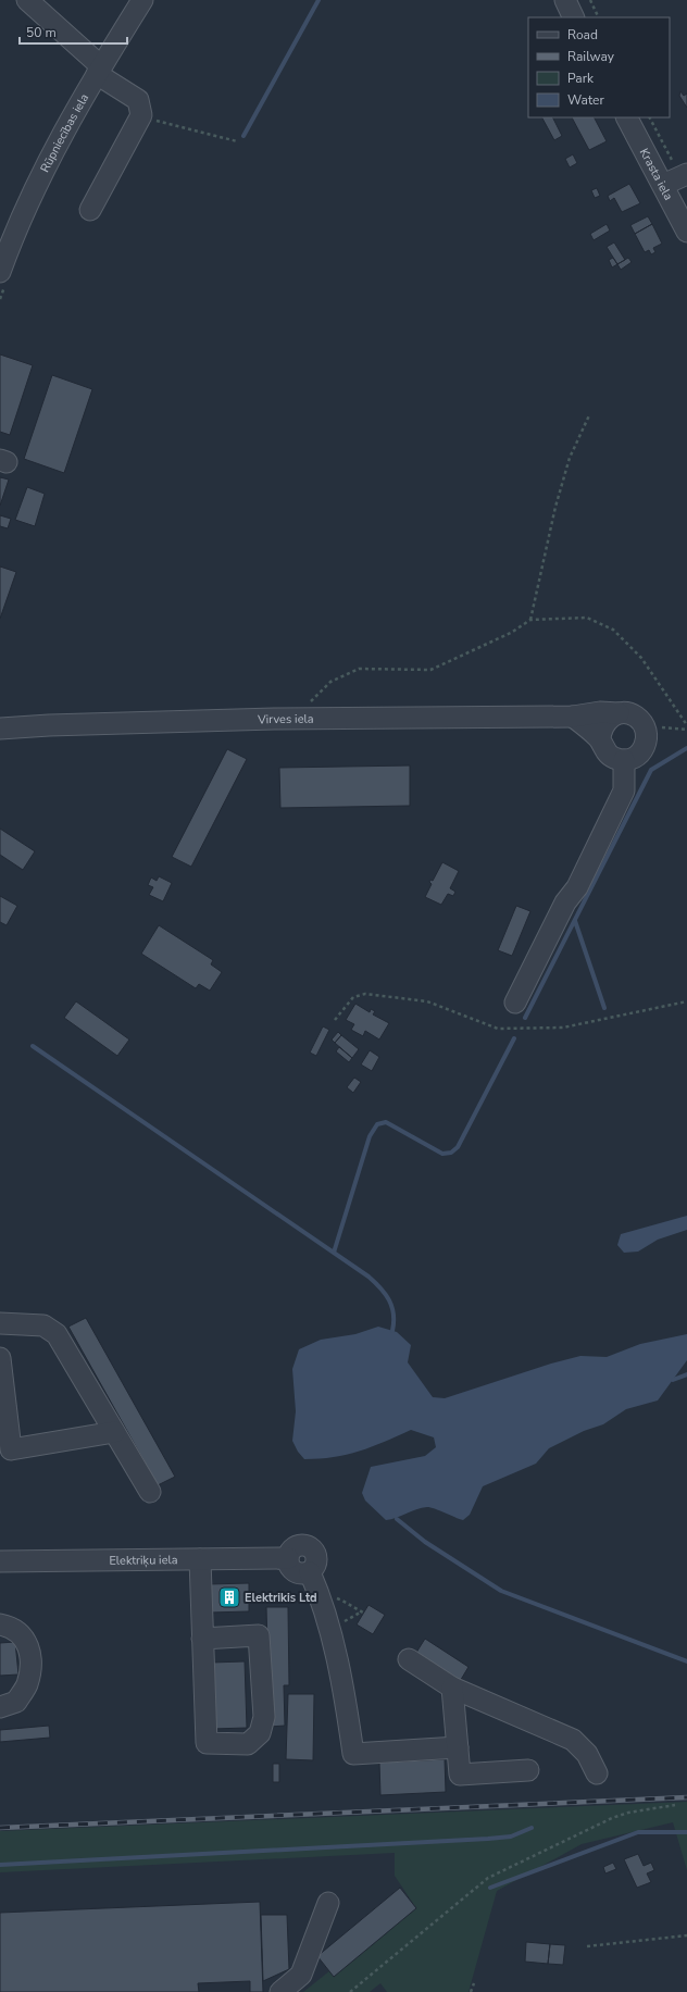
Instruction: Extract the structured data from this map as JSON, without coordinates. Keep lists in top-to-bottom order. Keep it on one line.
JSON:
{"streets":{"street":["Rūpniecības iela","Krasta iela","Virves iela","Elektriķu iela"]},"places":{"building":["Elektrikis Ltd"]},"legend":["Road","Railway","Park","Water"],"scale_bar":"50 m"}
